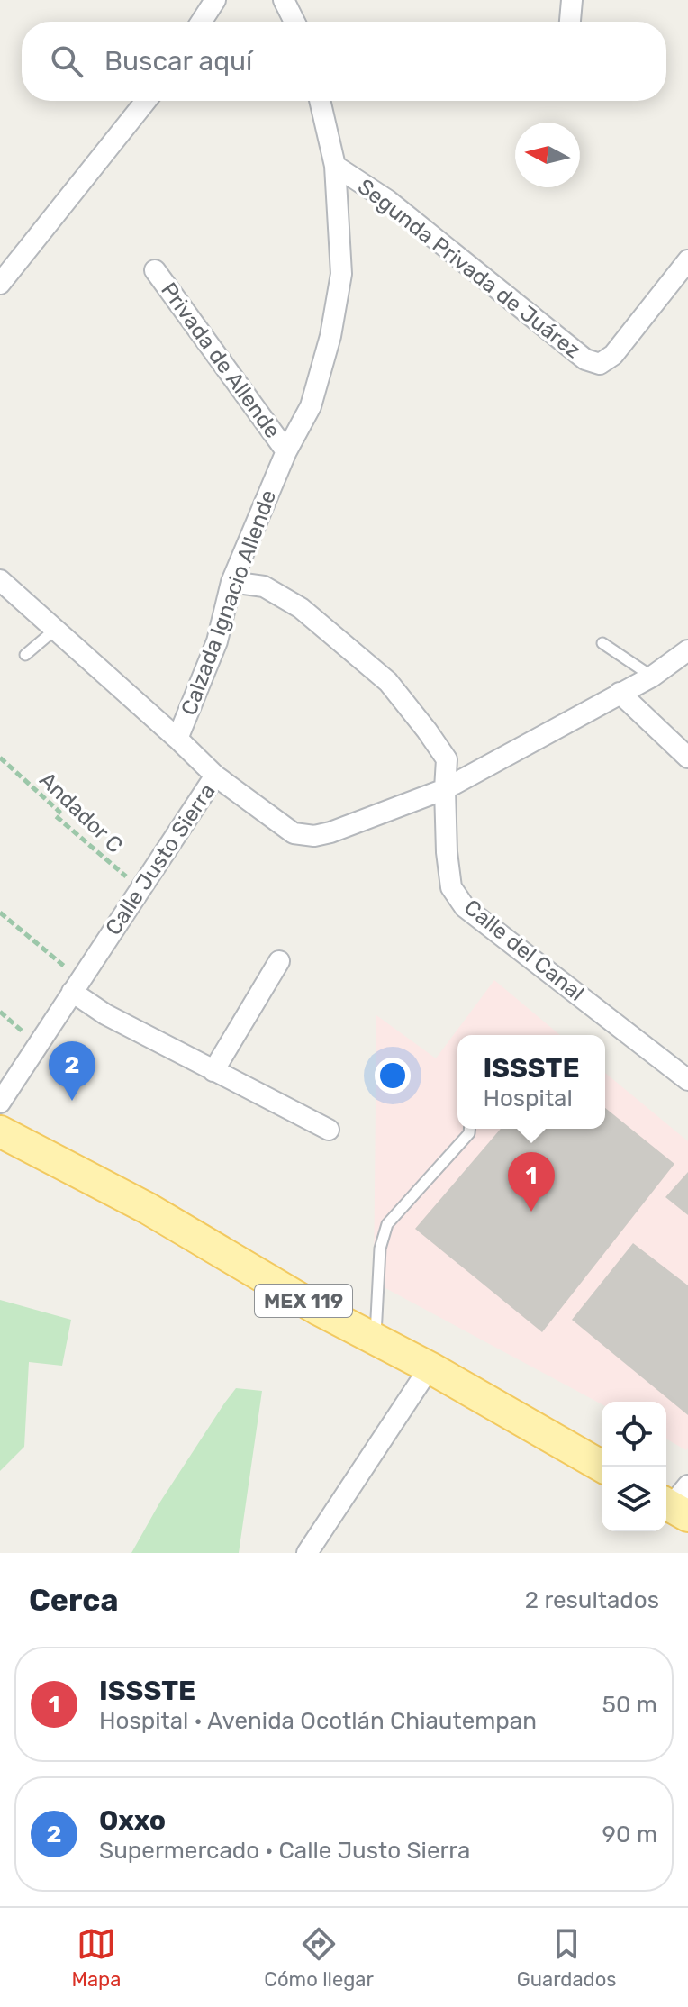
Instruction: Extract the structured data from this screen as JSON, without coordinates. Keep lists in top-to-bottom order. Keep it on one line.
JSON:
{"streets":{"main road":["MEX 119"],"street":["Segunda Privada de Juárez","Privada de Allende","Calzada Ignacio Allende","Calle Justo Sierra","Calle del Canal"],"path":["Andador C"]},"crossings":[["Segunda Privada de Juárez","Calzada Ignacio Allende"],["Privada de Allende","Calzada Ignacio Allende"],["Calzada Ignacio Allende","Calle del Canal"],["Andador C","Calle Justo Sierra"],["Calle Justo Sierra","Calle del Canal"]],"north":"left","page":{"search":"Buscar aquí","popup":["ISSSTE","Hospital"],"pins":["2","1"],"heading":["Cerca","2 resultados"],"list":[{"mark":"1","name":"ISSSTE","note":"Hospital · Avenida Ocotlán Chiautempan","value":"50 m"},{"mark":"2","name":"Oxxo","note":"Supermercado · Calle Justo Sierra","value":"90 m"}],"nav":["Mapa","Cómo llegar","Guardados"]}}
